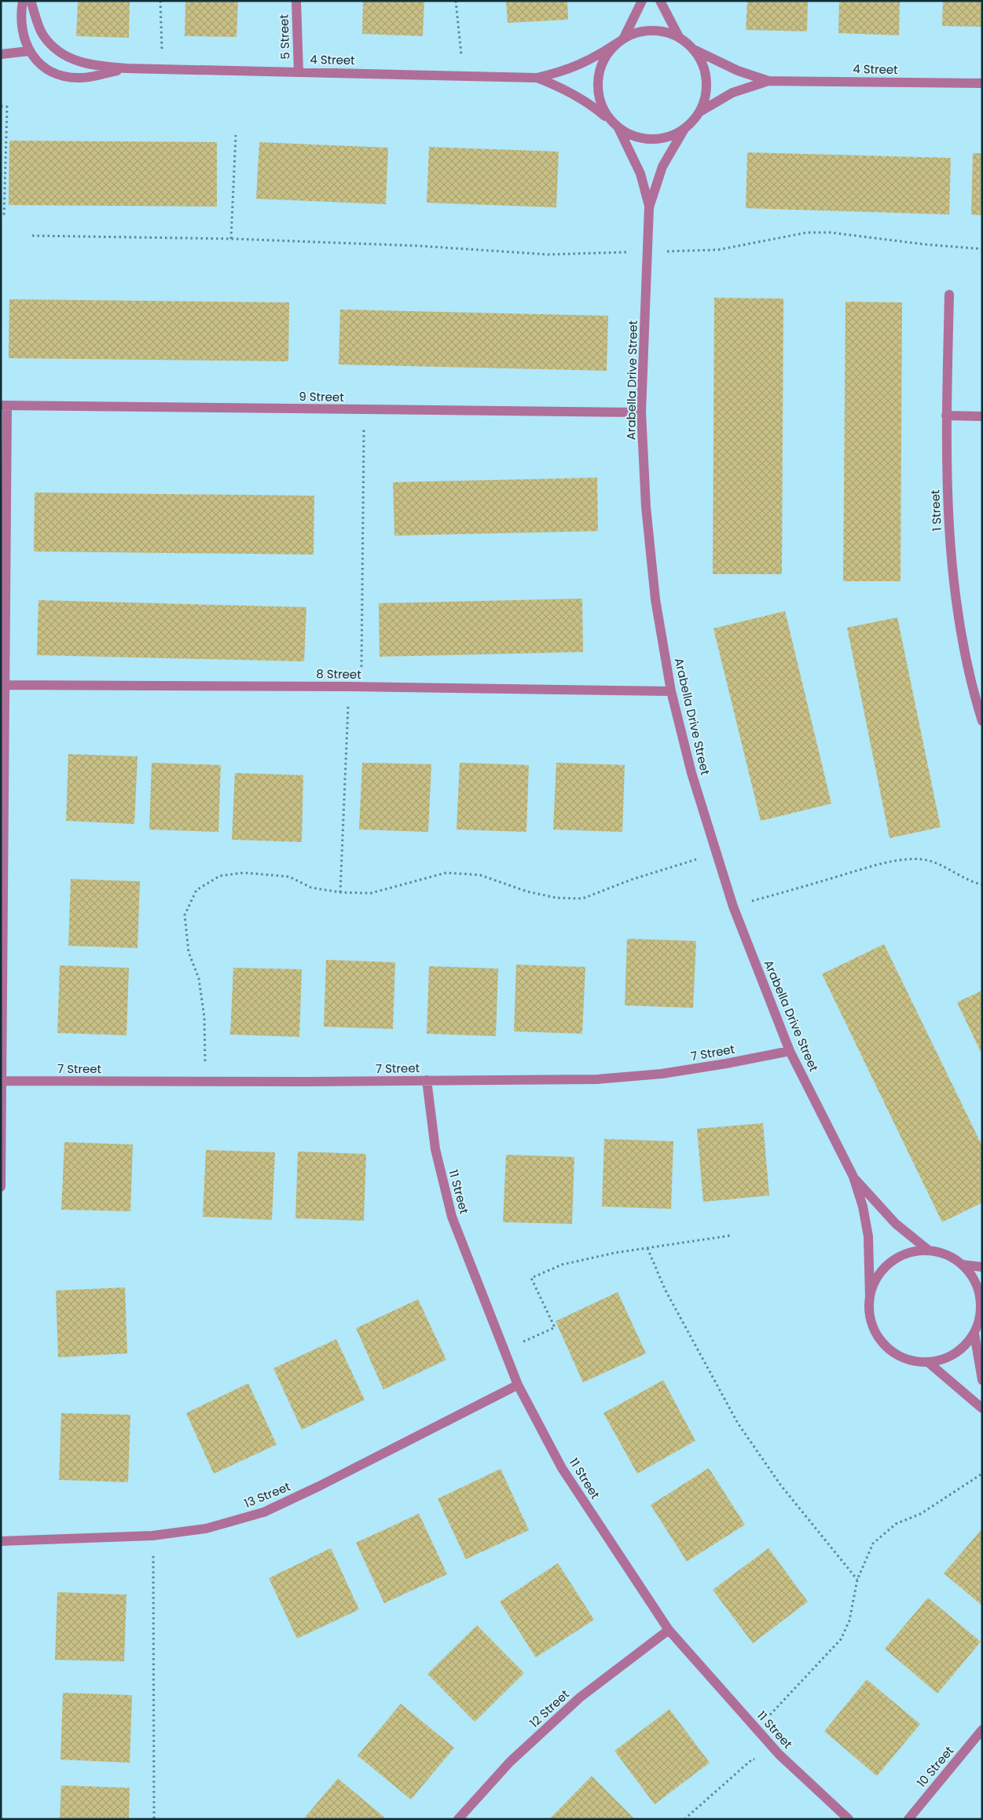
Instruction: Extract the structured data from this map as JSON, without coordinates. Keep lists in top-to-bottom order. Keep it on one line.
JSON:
{"streets":{"street":["5 Street","4 Street","Arabella Drive Street","9 Street","1 Street","8 Street","7 Street","11 Street","13 Street","12 Street","10 Street"]},"crossings":[["5 Street","4 Street"],["Arabella Drive Street","9 Street"],["Arabella Drive Street","8 Street"],["Arabella Drive Street","7 Street"],["7 Street","11 Street"],["11 Street","13 Street"],["11 Street","12 Street"]]}
